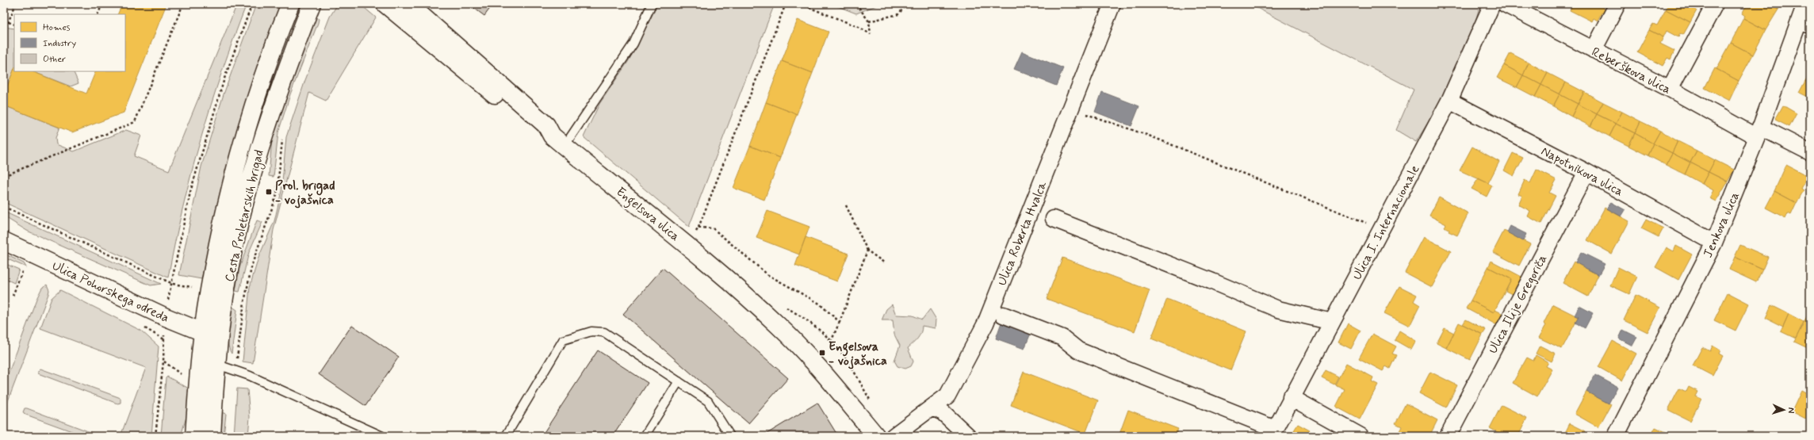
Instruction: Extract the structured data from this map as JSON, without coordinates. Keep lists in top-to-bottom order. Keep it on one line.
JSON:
{"streets":{"street":["Reberškova ulica","Napotnikova ulica","Engelsova ulica","Cesta Proletarskih brigad","Ulica I. Internacionale","Jenkova ulica","Ulica Roberta Hvalca","Ulica Pohorskega odreda","Ulica Ilije Gregoriča"]},"crossings":[["Reberškova ulica","Jenkova ulica"],["Napotnikova ulica","Ulica I. Internacionale"],["Napotnikova ulica","Jenkova ulica"],["Napotnikova ulica","Ulica Ilije Gregoriča"],["Cesta Proletarskih brigad","Ulica Pohorskega odreda"]],"places":{"transit":["Prol. brigad - vojašnica","Engelsova - vojašnica"]},"legend":["Homes","Industry","Other"],"north":"right"}
